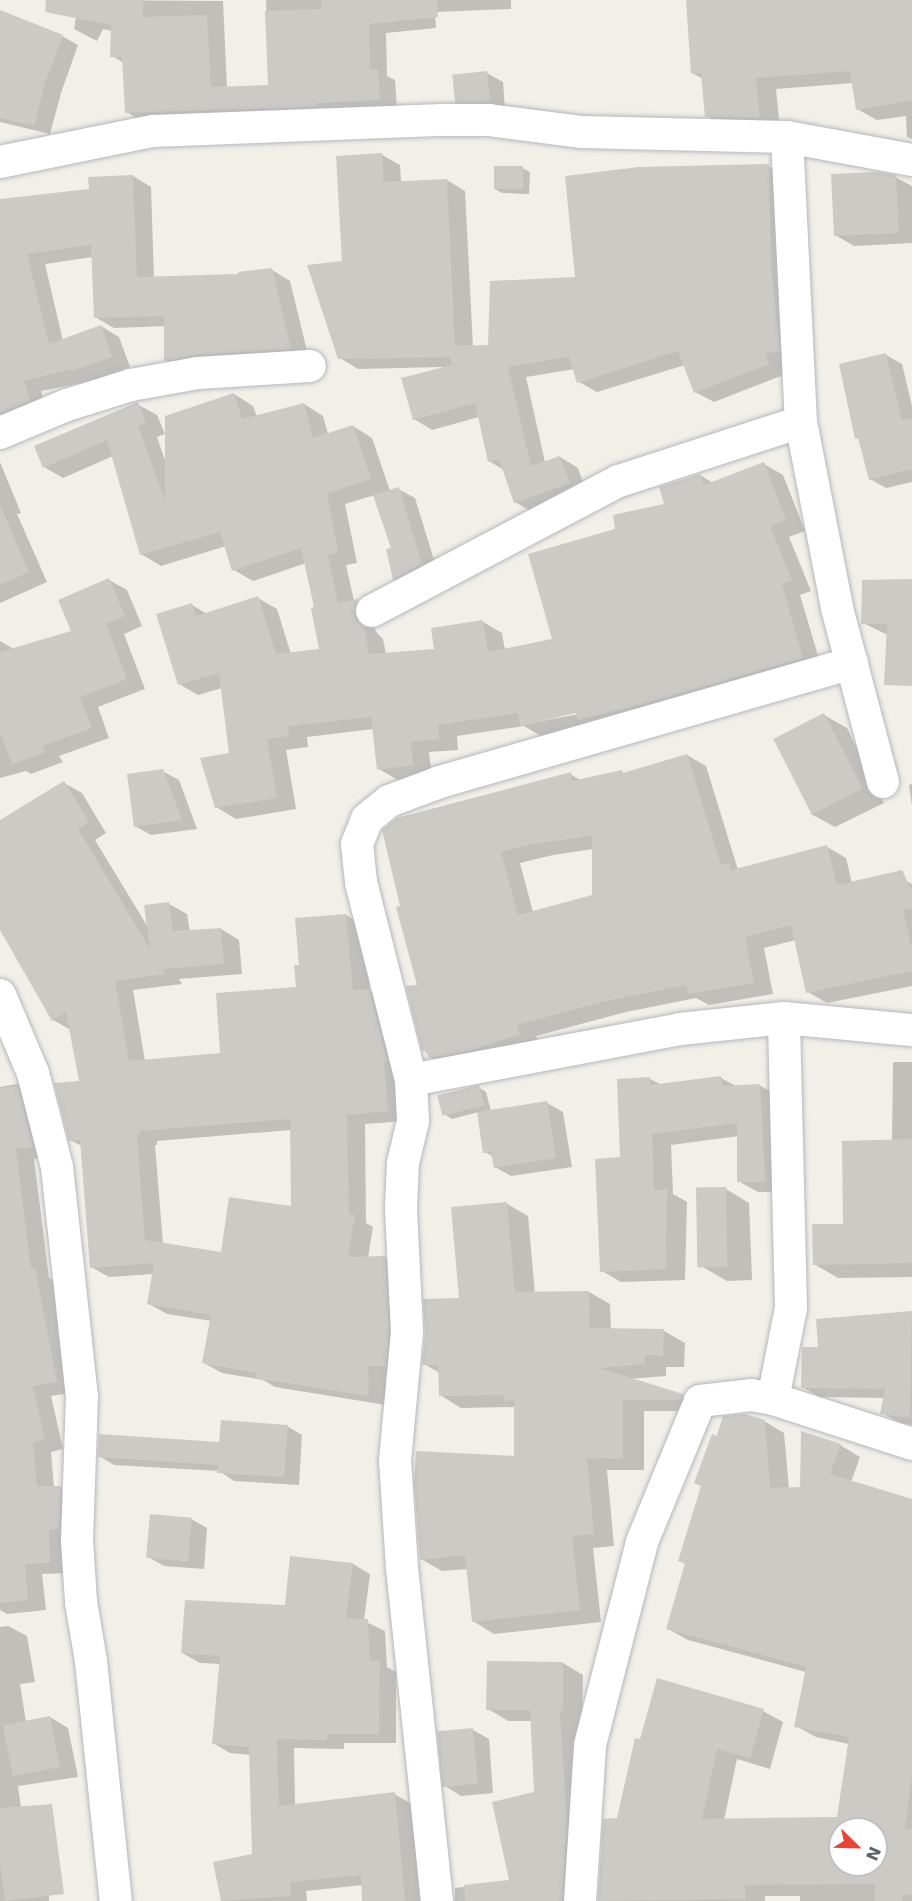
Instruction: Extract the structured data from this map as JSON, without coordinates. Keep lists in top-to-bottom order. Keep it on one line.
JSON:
{"north":"bottom right"}
